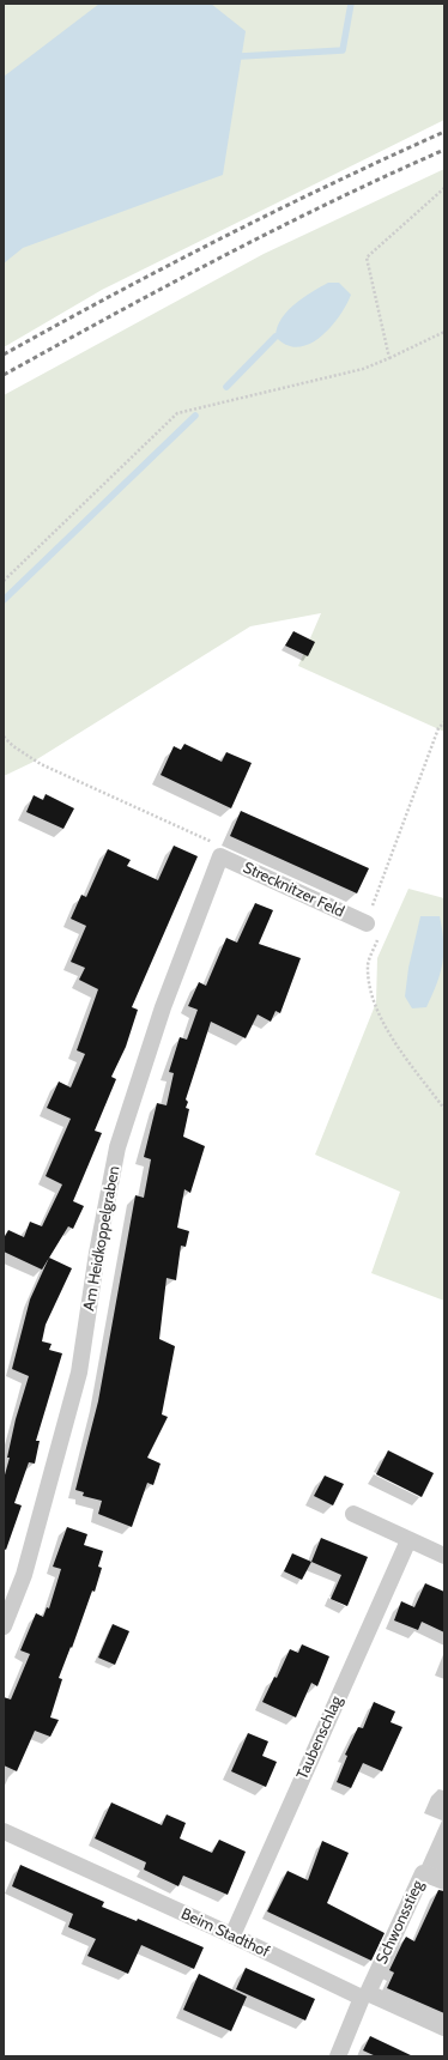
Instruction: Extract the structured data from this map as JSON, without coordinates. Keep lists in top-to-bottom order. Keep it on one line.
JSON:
{"streets":{"street":["Strecknitzer Feld","Am Heidkoppelgraben","Taubenschlag","Schwonsstieg","Beim Stadthof"]},"crossings":[["Strecknitzer Feld","Am Heidkoppelgraben"],["Taubenschlag","Beim Stadthof"],["Schwonsstieg","Beim Stadthof"]]}
